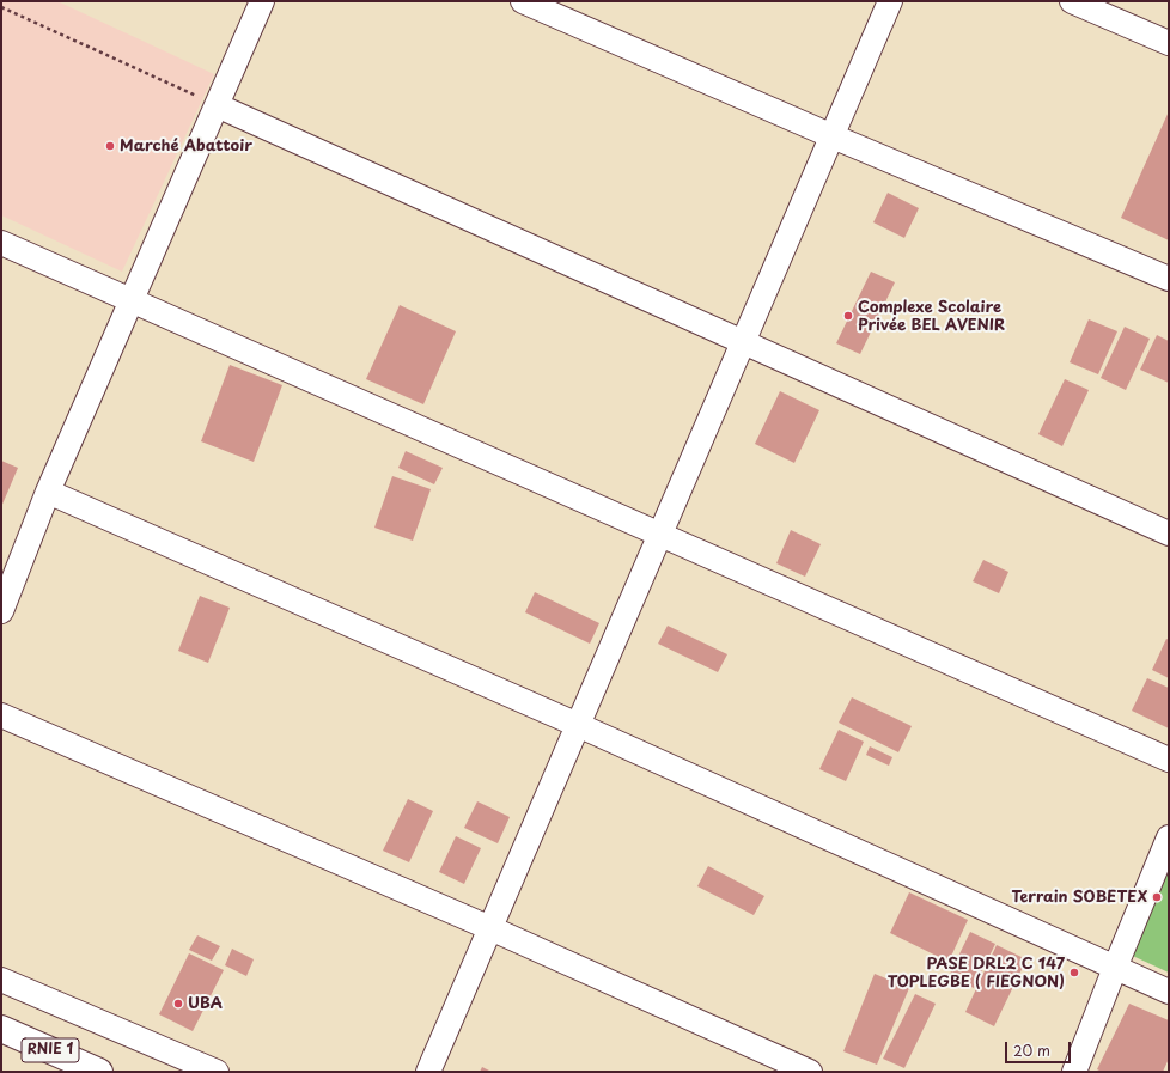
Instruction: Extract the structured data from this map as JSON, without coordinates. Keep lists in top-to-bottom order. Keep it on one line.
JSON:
{"streets":{"highway":["RNIE 1"]},"places":["Marché Abattoir","Complexe Scolaire Privée BEL AVENIR","Terrain SOBETEX","PASE DRL2 C 147 TOPLEGBE ( FIEGNON)","UBA"],"scale_bar":"20 m"}
